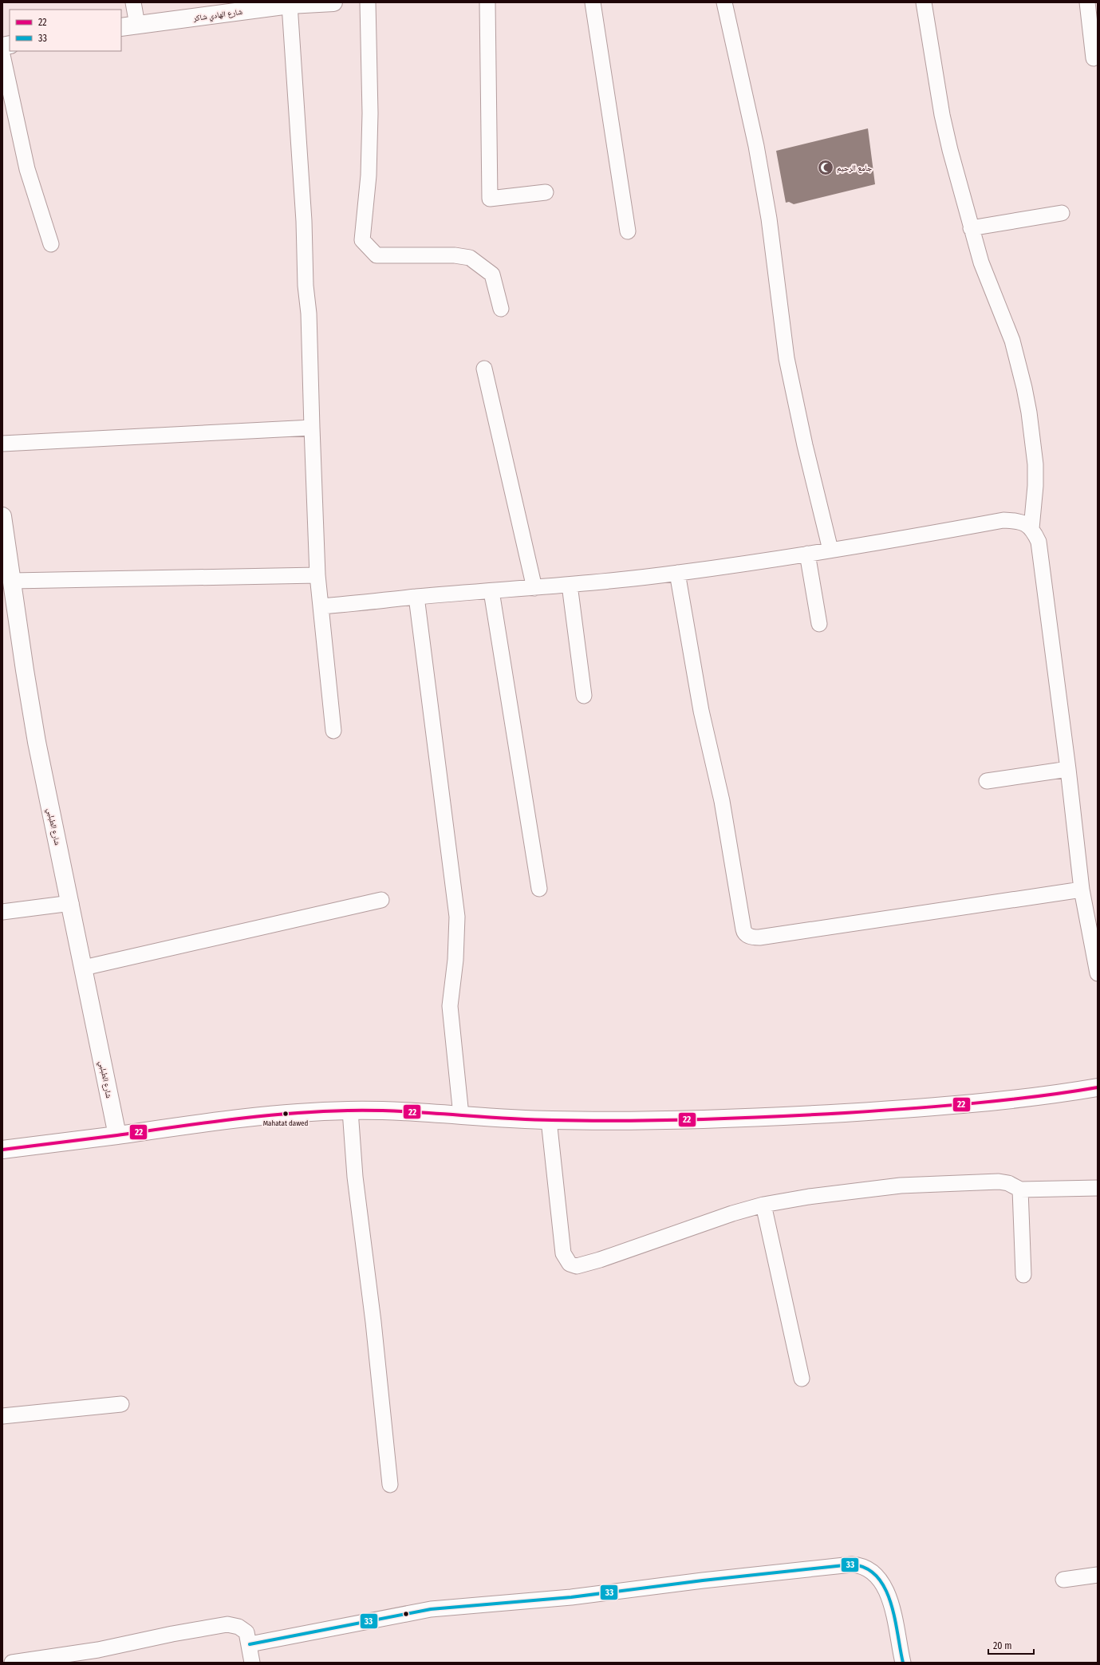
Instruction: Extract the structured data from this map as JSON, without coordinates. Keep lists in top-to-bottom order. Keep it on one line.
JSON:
{"streets":{"street":["شارع الهادي شاكر","شارع الطبلبي"]},"places":{"mosque":["جامع الرحيم"],"other":["Mahatat dawed"]},"lines":["transit line 22","transit line 33"],"legend":["22","33"],"scale_bar":"20 m"}
